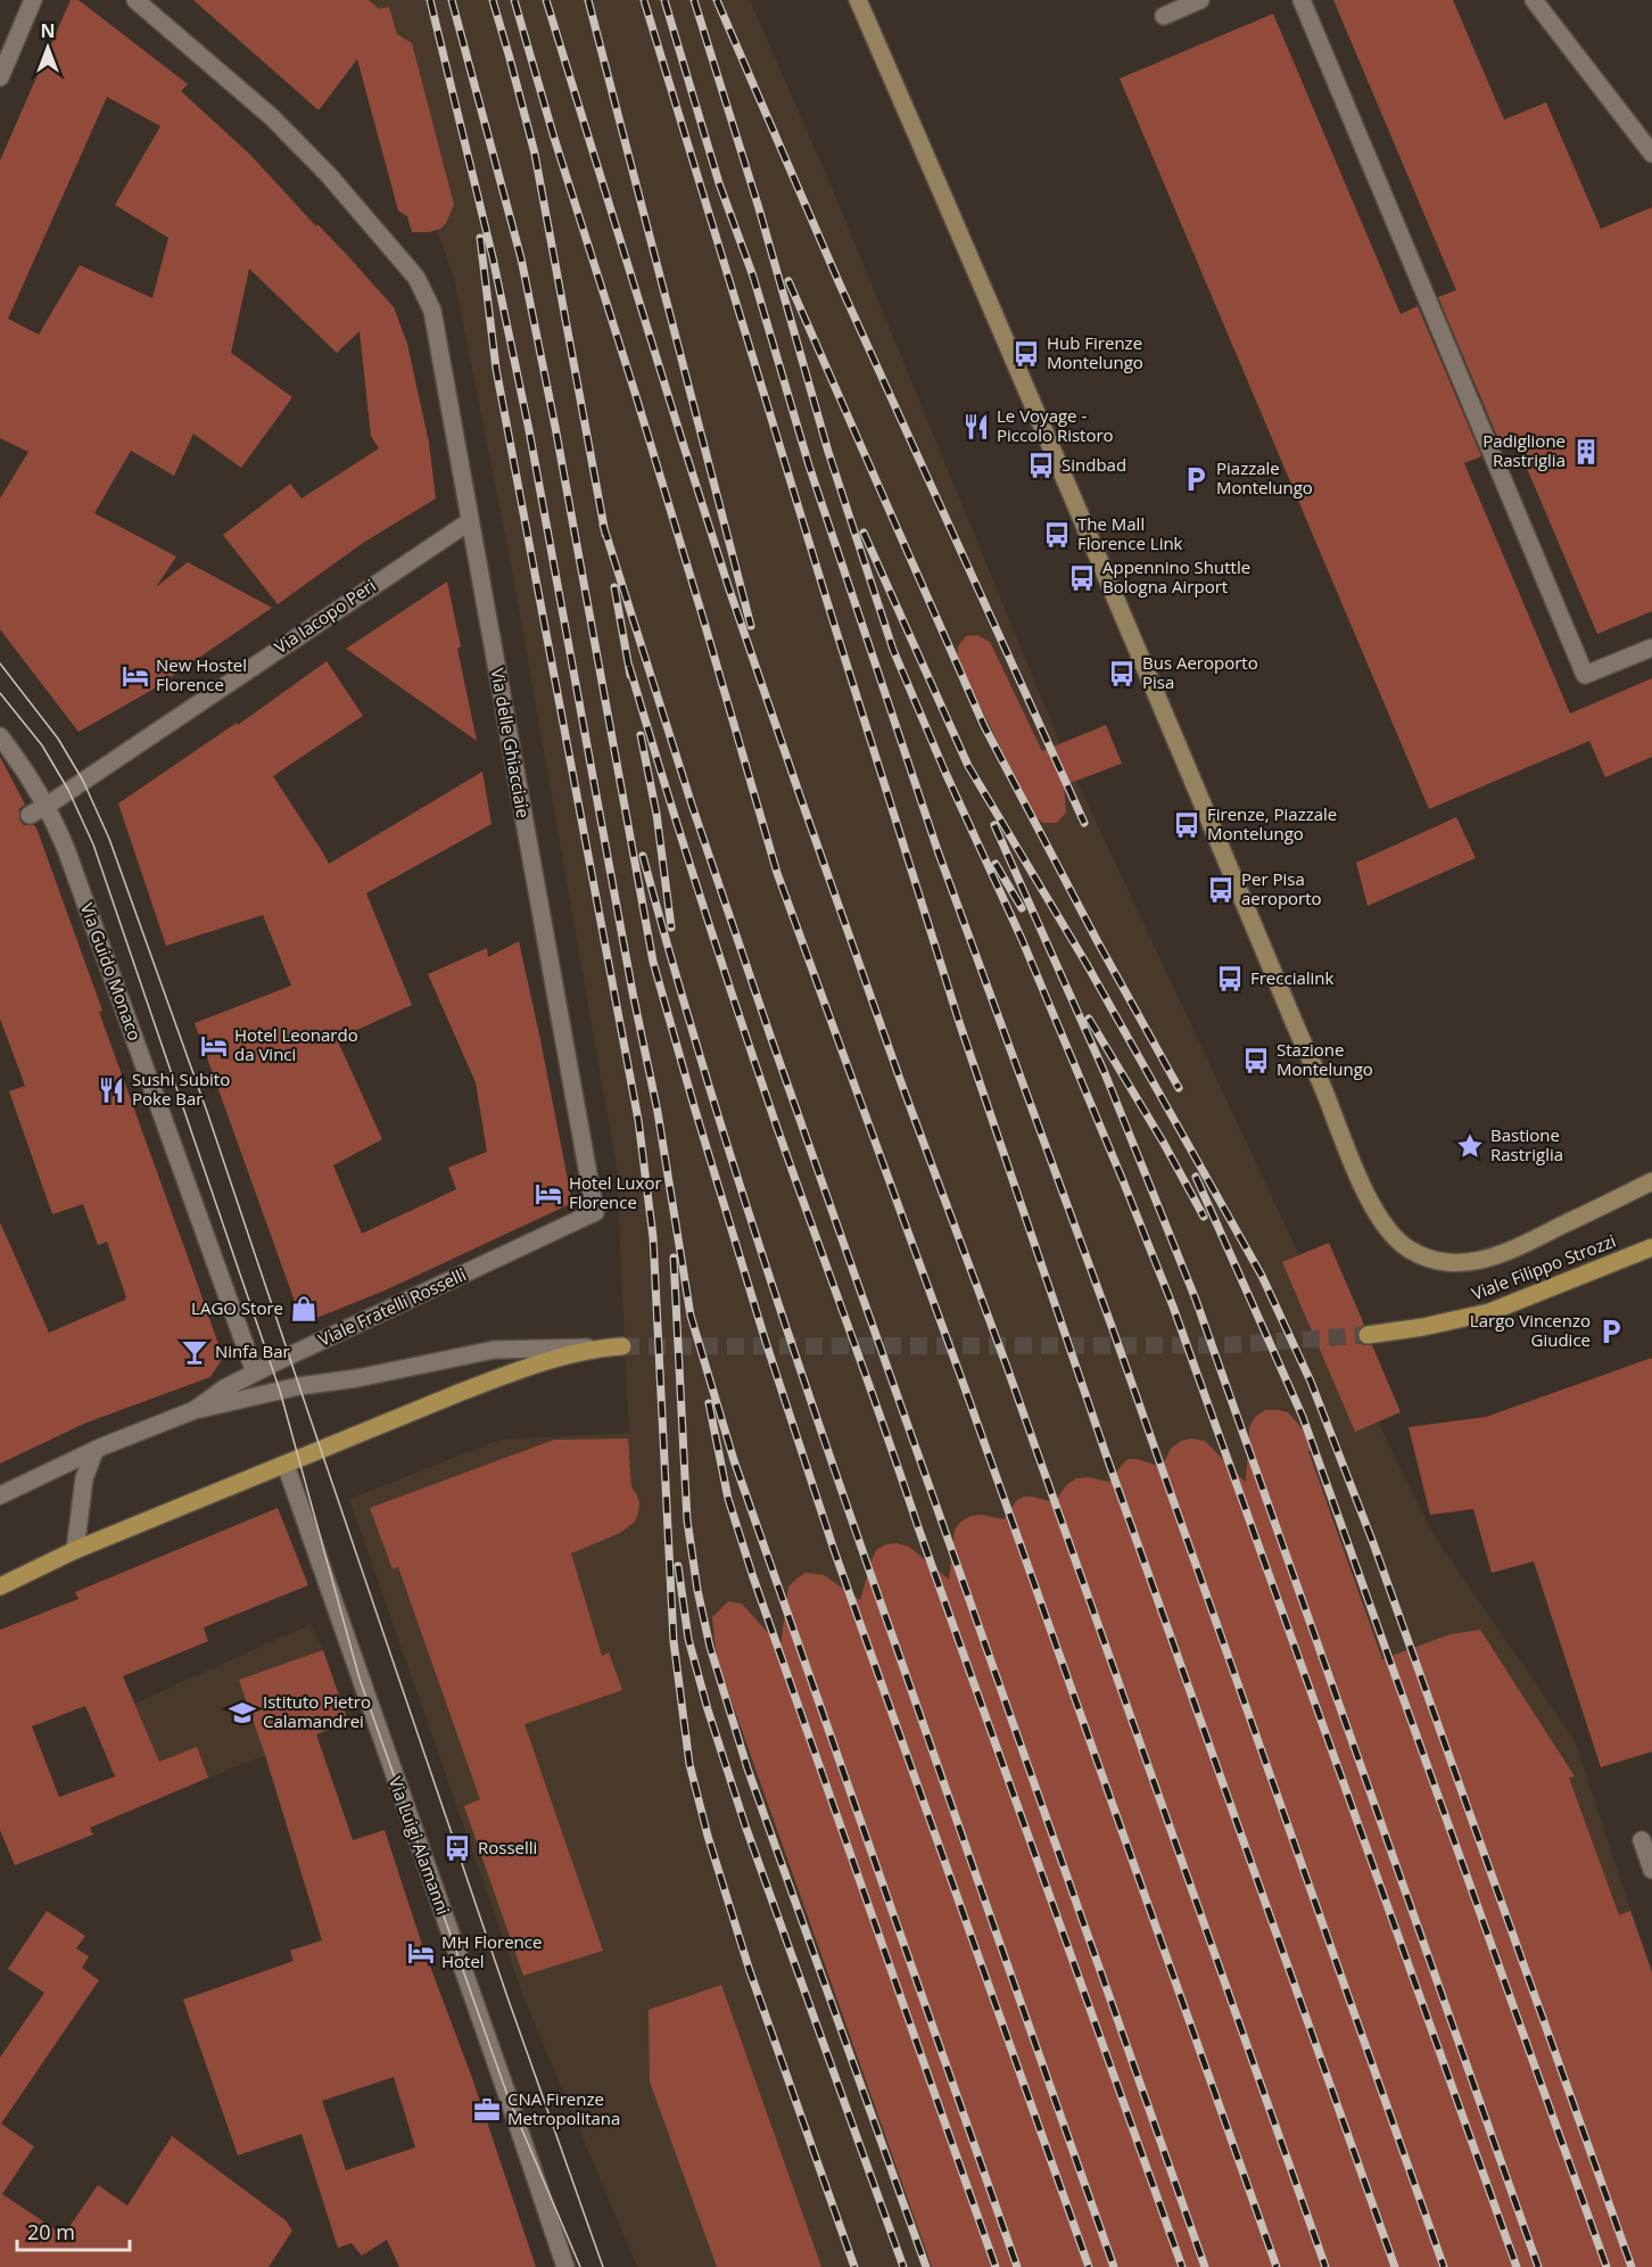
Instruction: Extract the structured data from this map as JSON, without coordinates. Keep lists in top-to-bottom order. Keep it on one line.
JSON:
{"streets":{"main road":["Viale Filippo Strozzi"],"street":["Via Iacopo Peri","Via delle Ghiacciaie","Via Guido Monaco","Viale Fratelli Rosselli","Via Luigi Alamanni"]},"crossings":[["Via Iacopo Peri","Via delle Ghiacciaie"],["Via Iacopo Peri","Via Guido Monaco"],["Via delle Ghiacciaie","Viale Fratelli Rosselli"],["Via Guido Monaco","Viale Fratelli Rosselli"]],"places":{"bus stop":["Hub Firenze Montelungo","Sindbad","The Mall Florence Link","Appennino Shuttle Bologna Airport","Bus Aeroporto Pisa","Firenze, Piazzale Montelungo","Per Pisa aeroporto","Freccialink","Stazione Montelungo","Rosselli"],"restaurant":["Le Voyage - Piccolo Ristoro","Sushi Subito Poke Bar"],"building":["Padiglione Rastriglia"],"parking":["Piazzale Montelungo","Largo Vincenzo Giudice"],"hotel":["New Hostel Florence","Hotel Leonardo da Vinci","Hotel Luxor Florence","MH Florence Hotel"],"place":["Bastione Rastriglia"],"shop":["LAGO Store"],"bar":["Ninfa Bar"],"school or university":["Istituto Pietro Calamandrei"],"office":["CNA Firenze Metropolitana"]},"scale_bar":"20 m","north":"top"}
